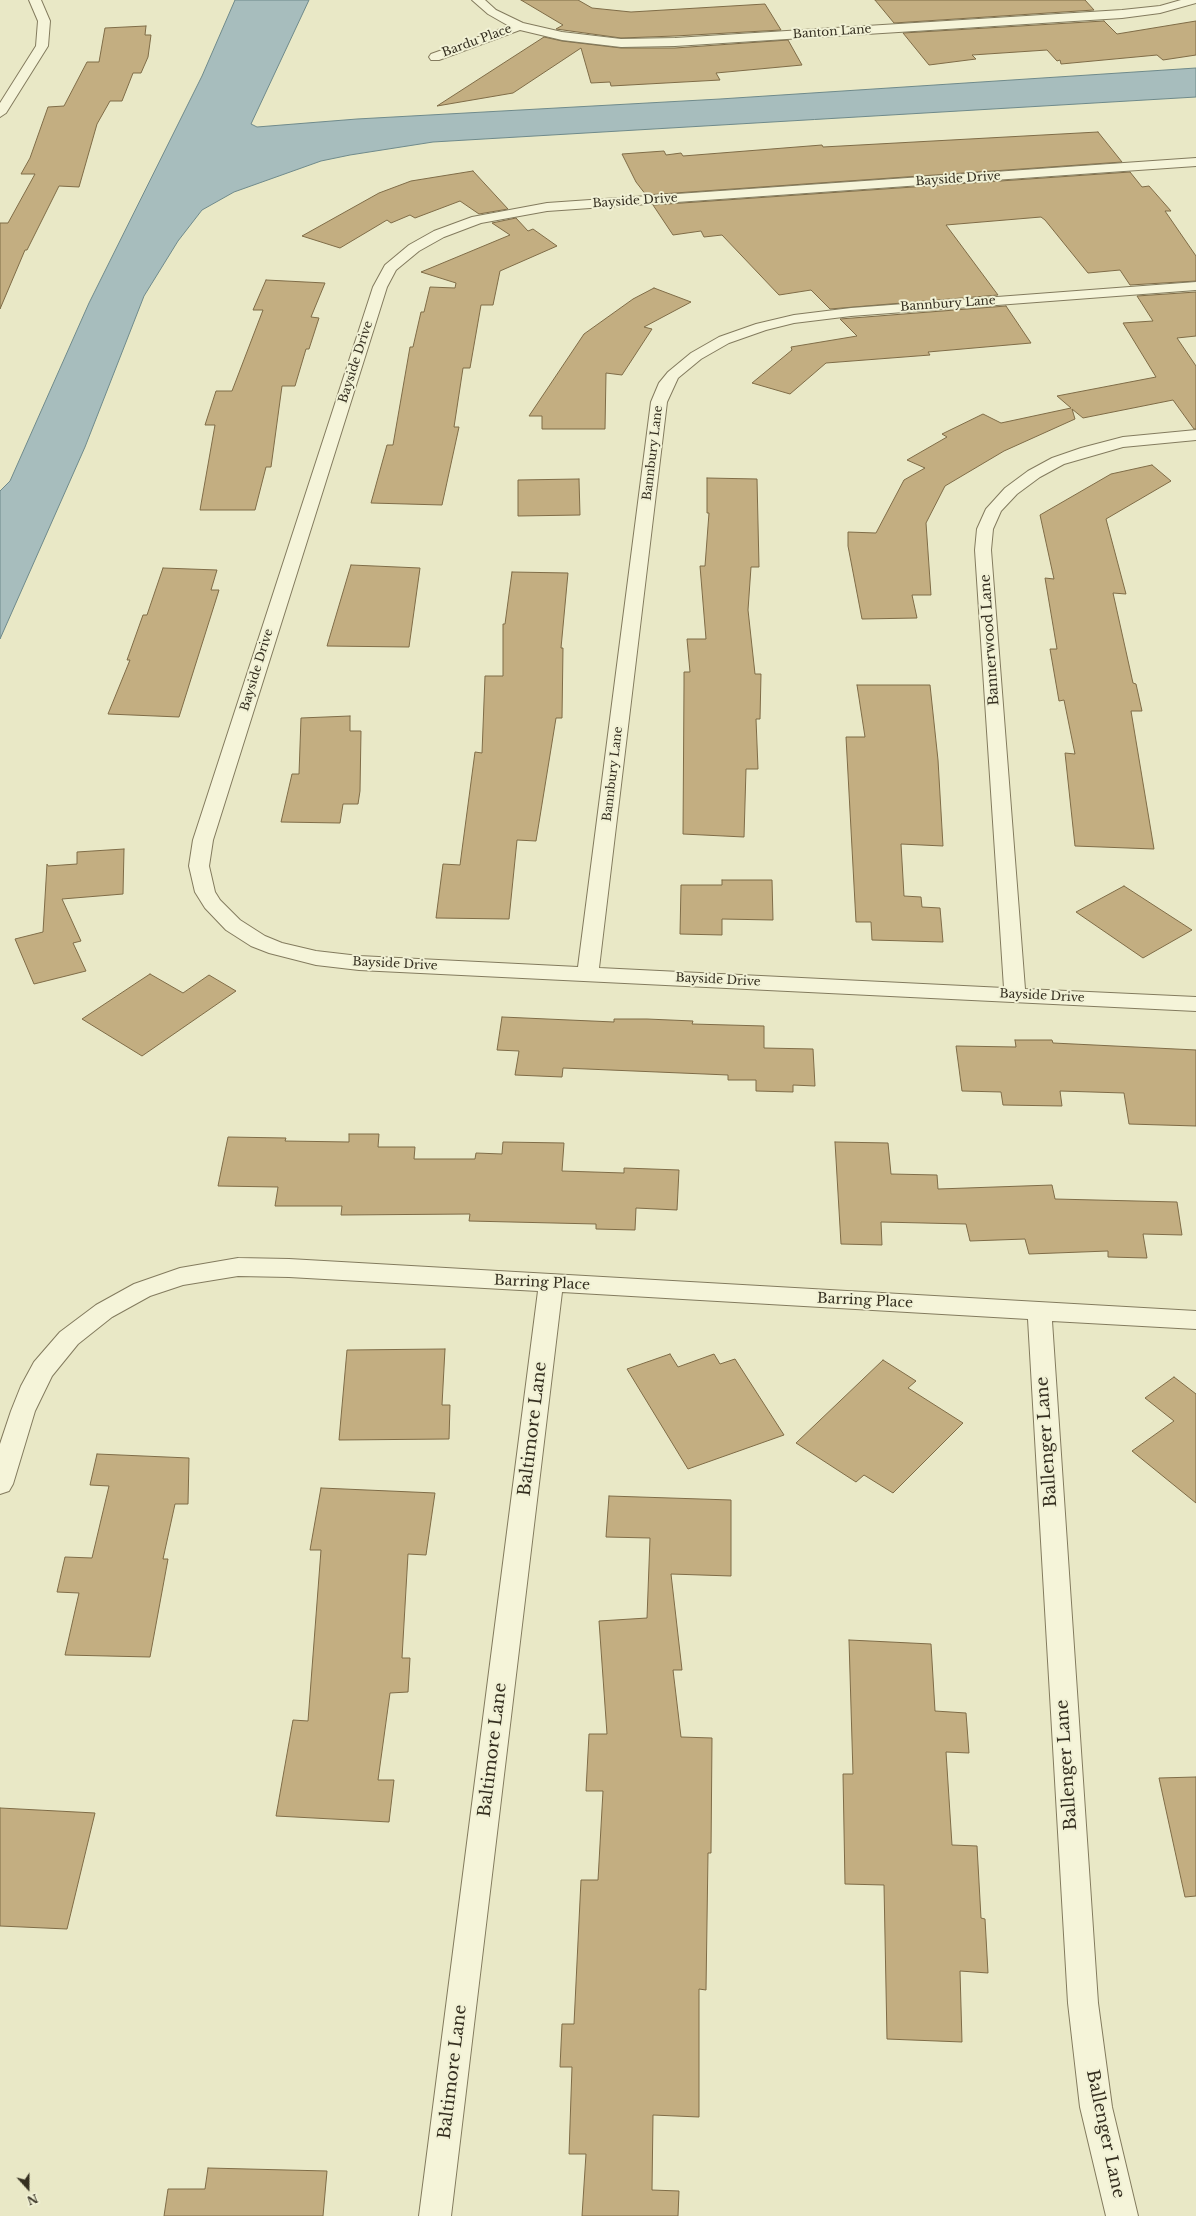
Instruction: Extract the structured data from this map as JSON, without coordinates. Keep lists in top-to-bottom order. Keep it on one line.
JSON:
{"streets":{"street":["Banton Lane","Bardu Place","Bayside Drive","Bannbury Lane","Bannerwood Lane","Barring Place","Baltimore Lane","Ballenger Lane"]},"crossings":[["Banton Lane","Bardu Place"],["Bayside Drive","Bannbury Lane"],["Bayside Drive","Bannerwood Lane"],["Barring Place","Baltimore Lane"],["Barring Place","Ballenger Lane"]],"north":"bottom"}
